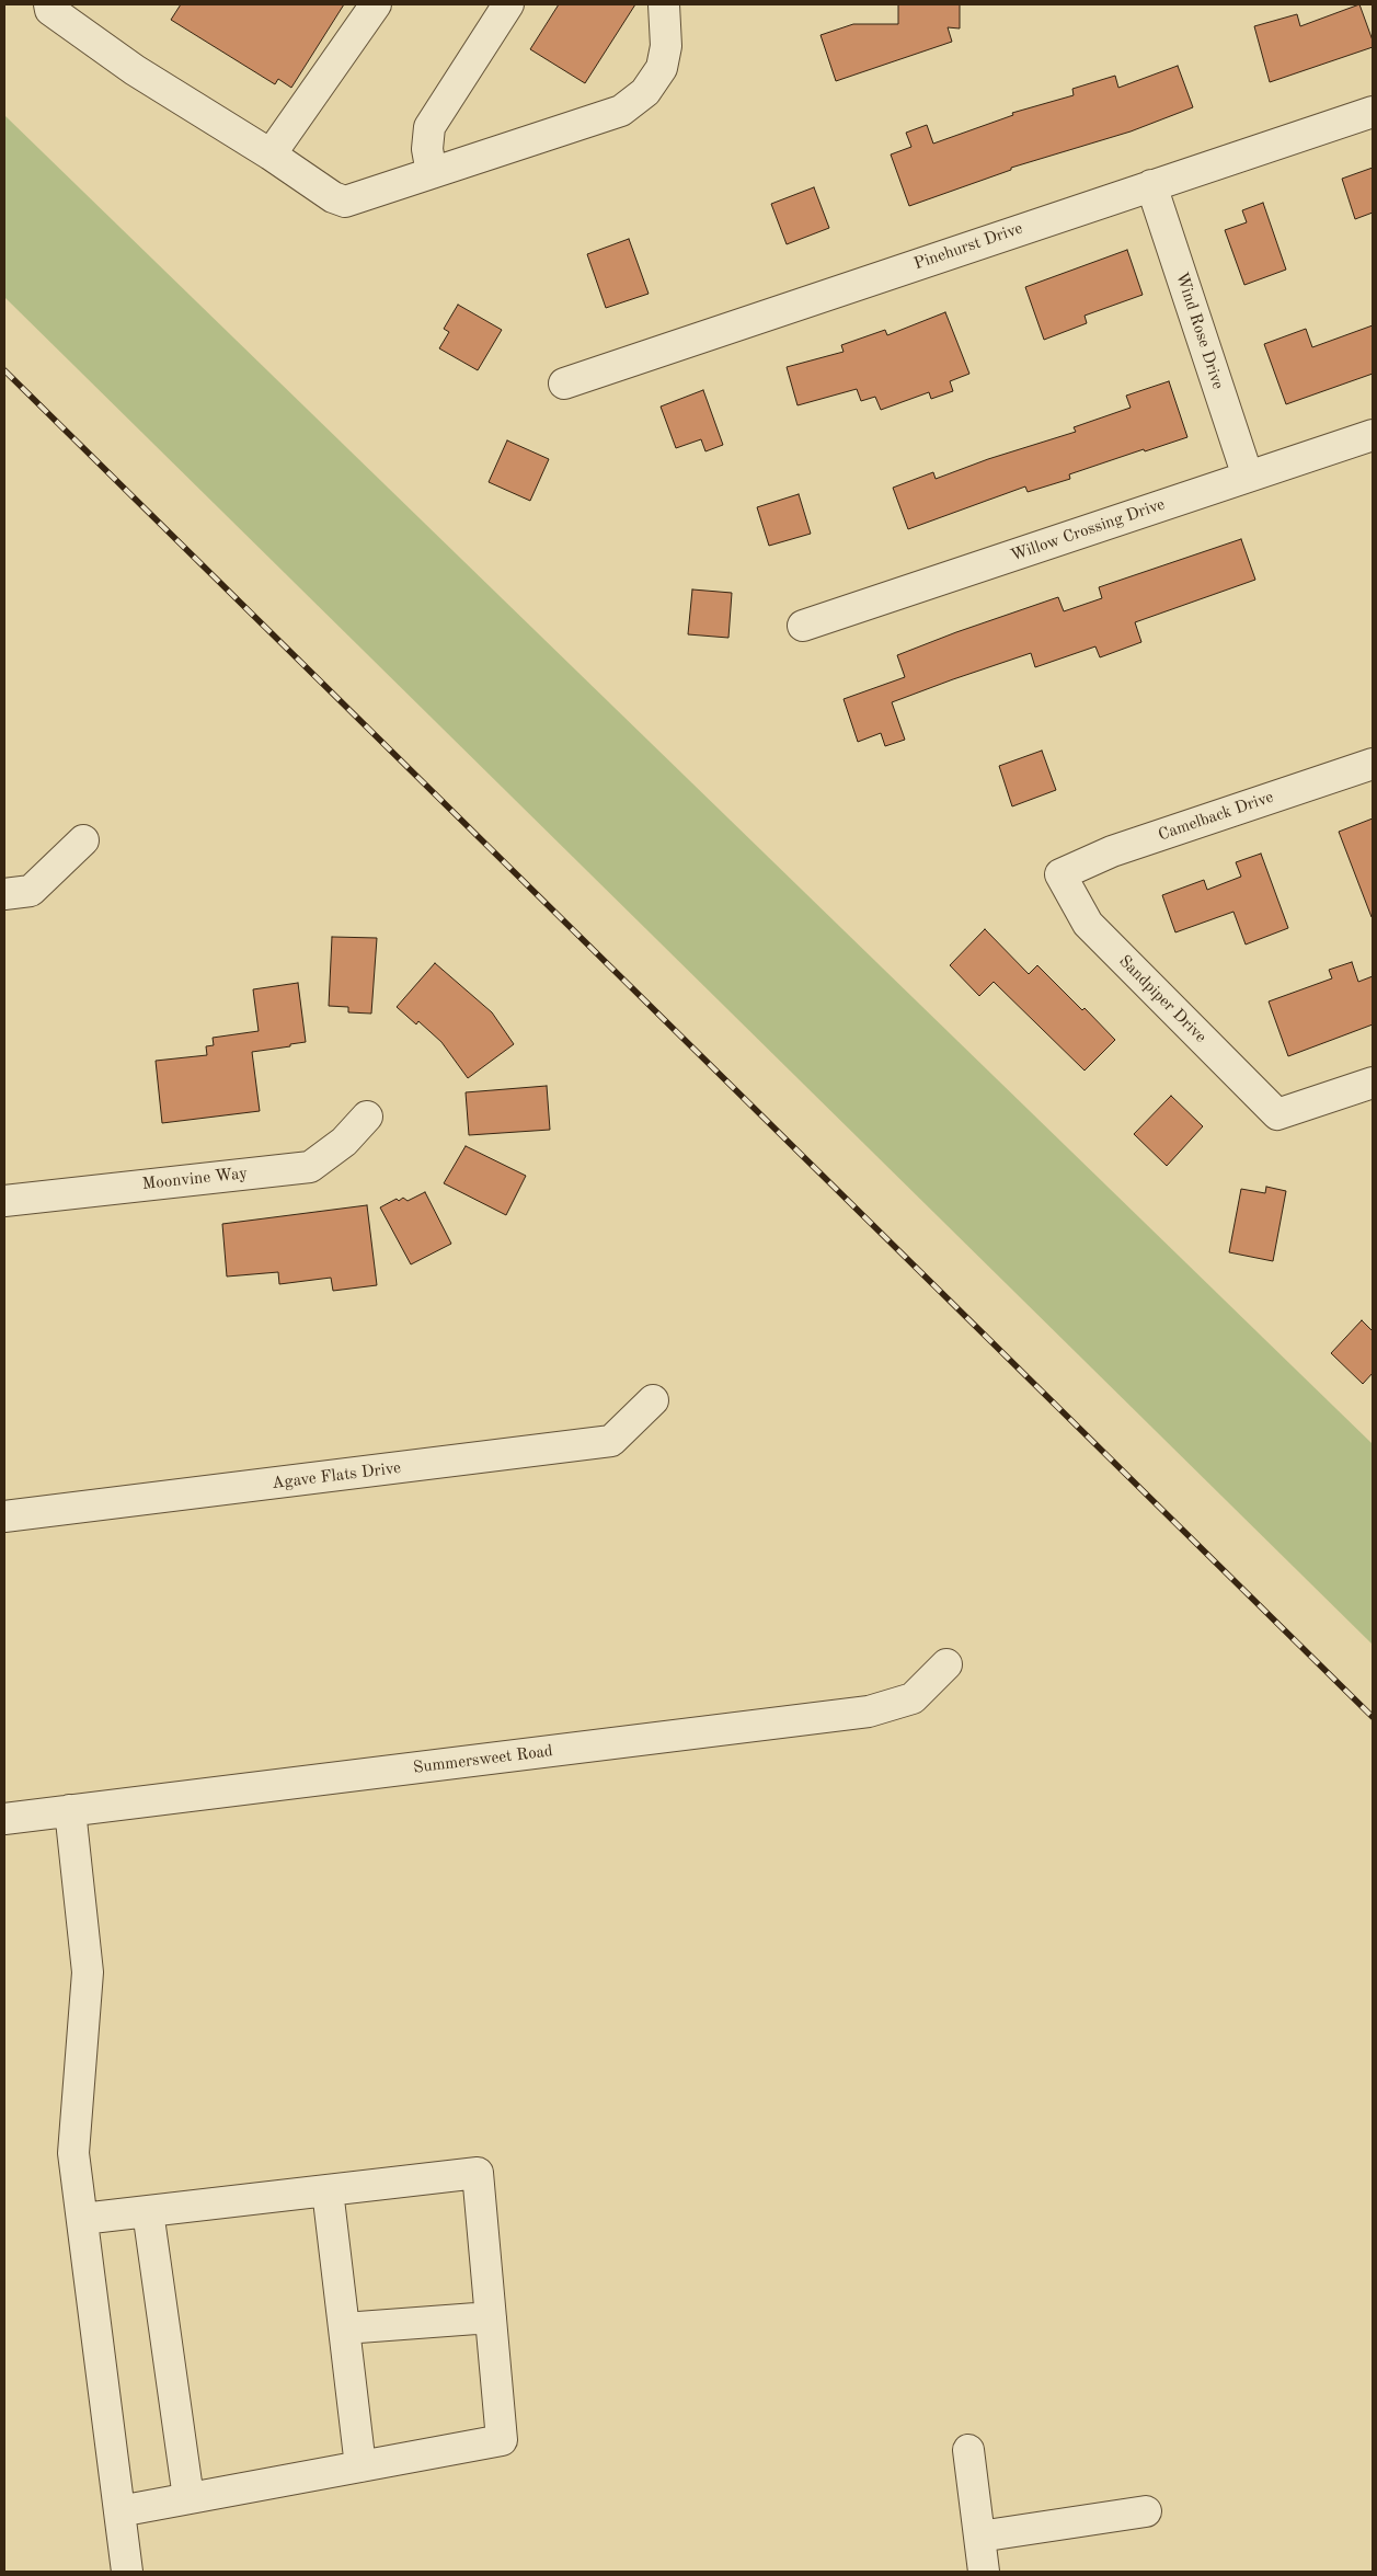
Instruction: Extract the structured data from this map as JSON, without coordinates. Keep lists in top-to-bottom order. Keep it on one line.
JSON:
{"streets":{"street":["Pinehurst Drive","Wind Rose Drive","Willow Crossing Drive","Camelback Drive","Sandpiper Drive","Moonvine Way","Agave Flats Drive","Summersweet Road"]},"crossings":[["Pinehurst Drive","Wind Rose Drive"],["Wind Rose Drive","Willow Crossing Drive"],["Camelback Drive","Sandpiper Drive"]]}
